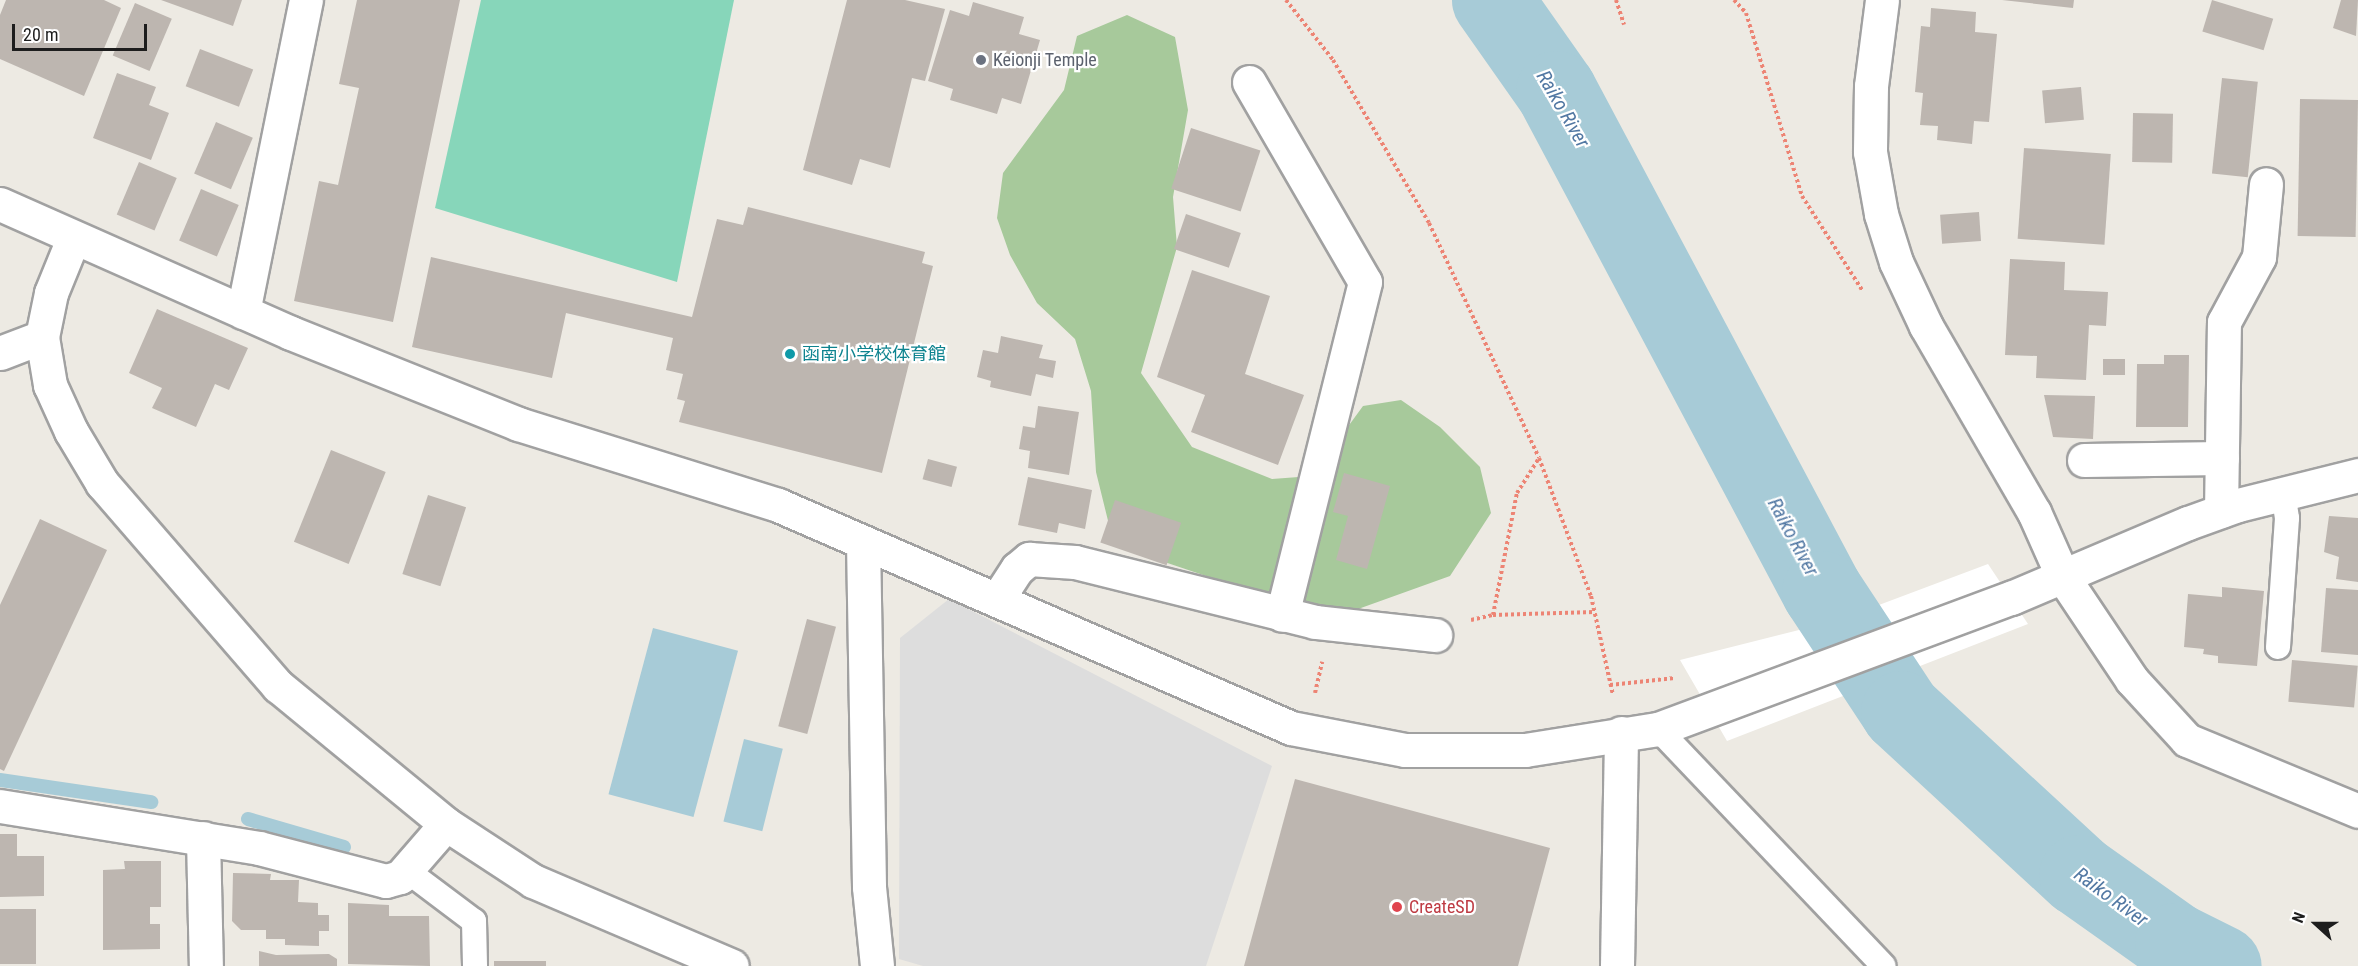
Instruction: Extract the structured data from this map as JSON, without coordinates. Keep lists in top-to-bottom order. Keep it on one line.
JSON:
{"water":["Raiko River"],"places":["Keionji Temple","函南小学校体育館","CreateSD"],"scale_bar":"20 m","north":"left"}
